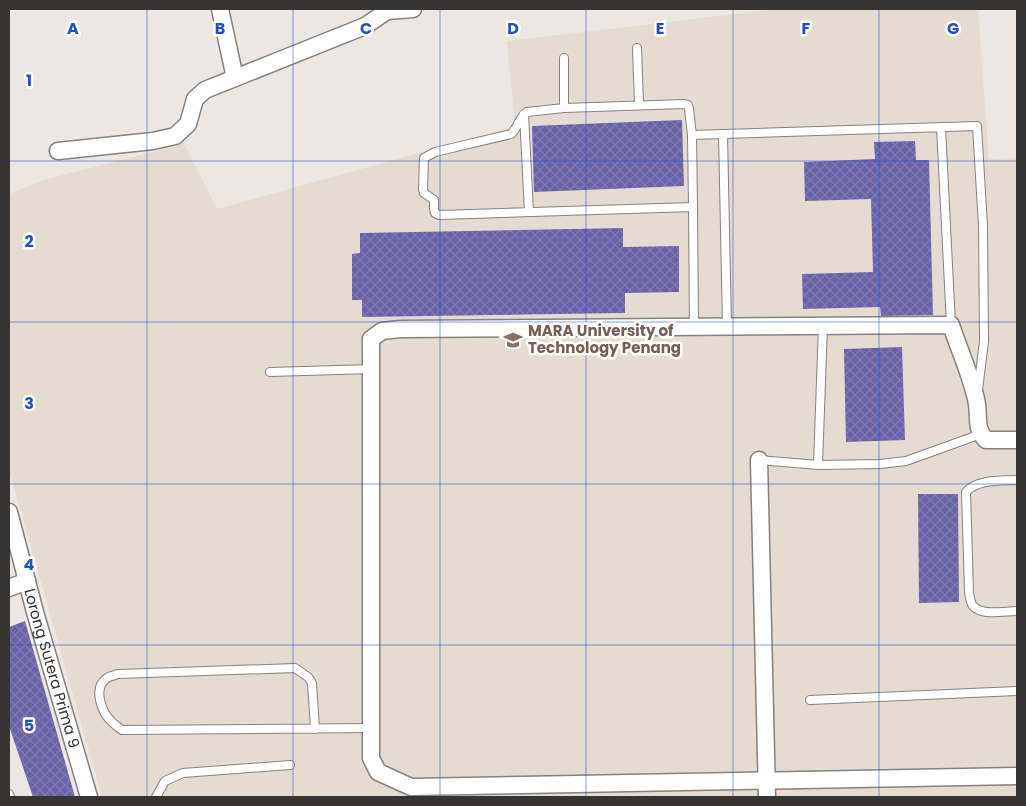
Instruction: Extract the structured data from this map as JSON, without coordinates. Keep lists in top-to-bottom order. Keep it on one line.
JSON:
{"streets":{"street":["Lorong Sutera Prima 9"]},"places":{"school or university":["MARA University of Technology Penang"]},"grid":{"columns":["A","B","C","D","E","F","G"],"rows":["1","2","3","4","5"]}}
